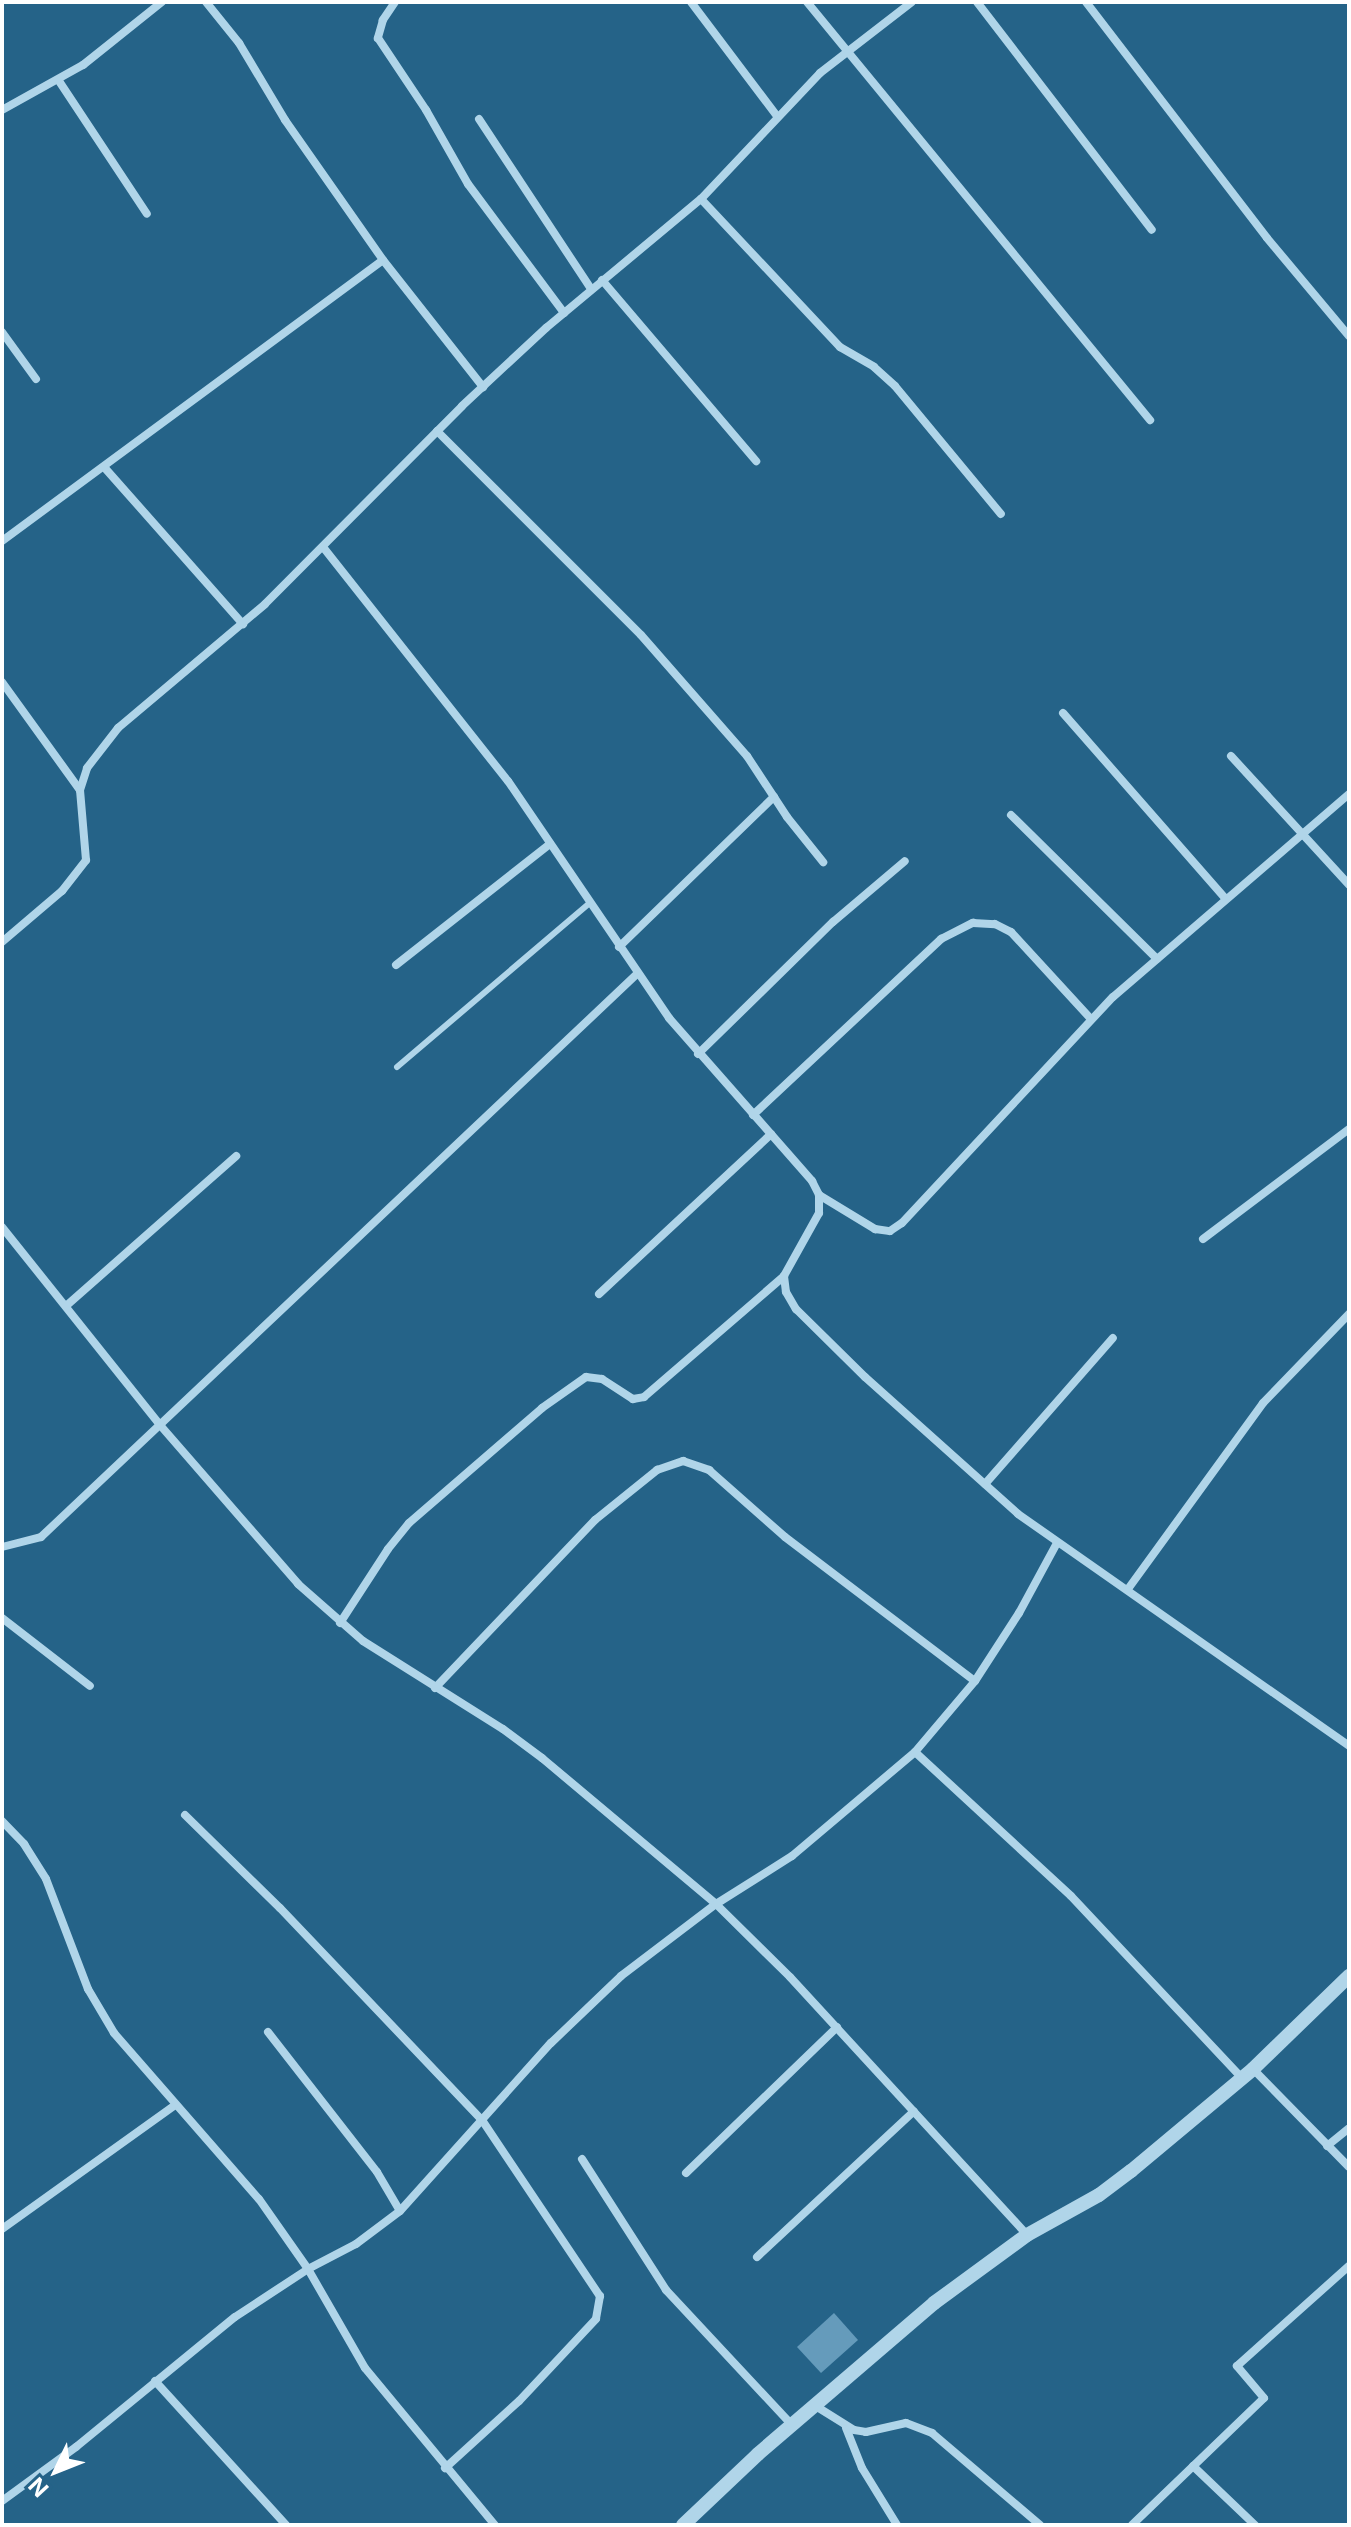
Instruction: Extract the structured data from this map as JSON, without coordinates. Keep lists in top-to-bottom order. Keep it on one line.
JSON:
{"north":"bottom left"}
